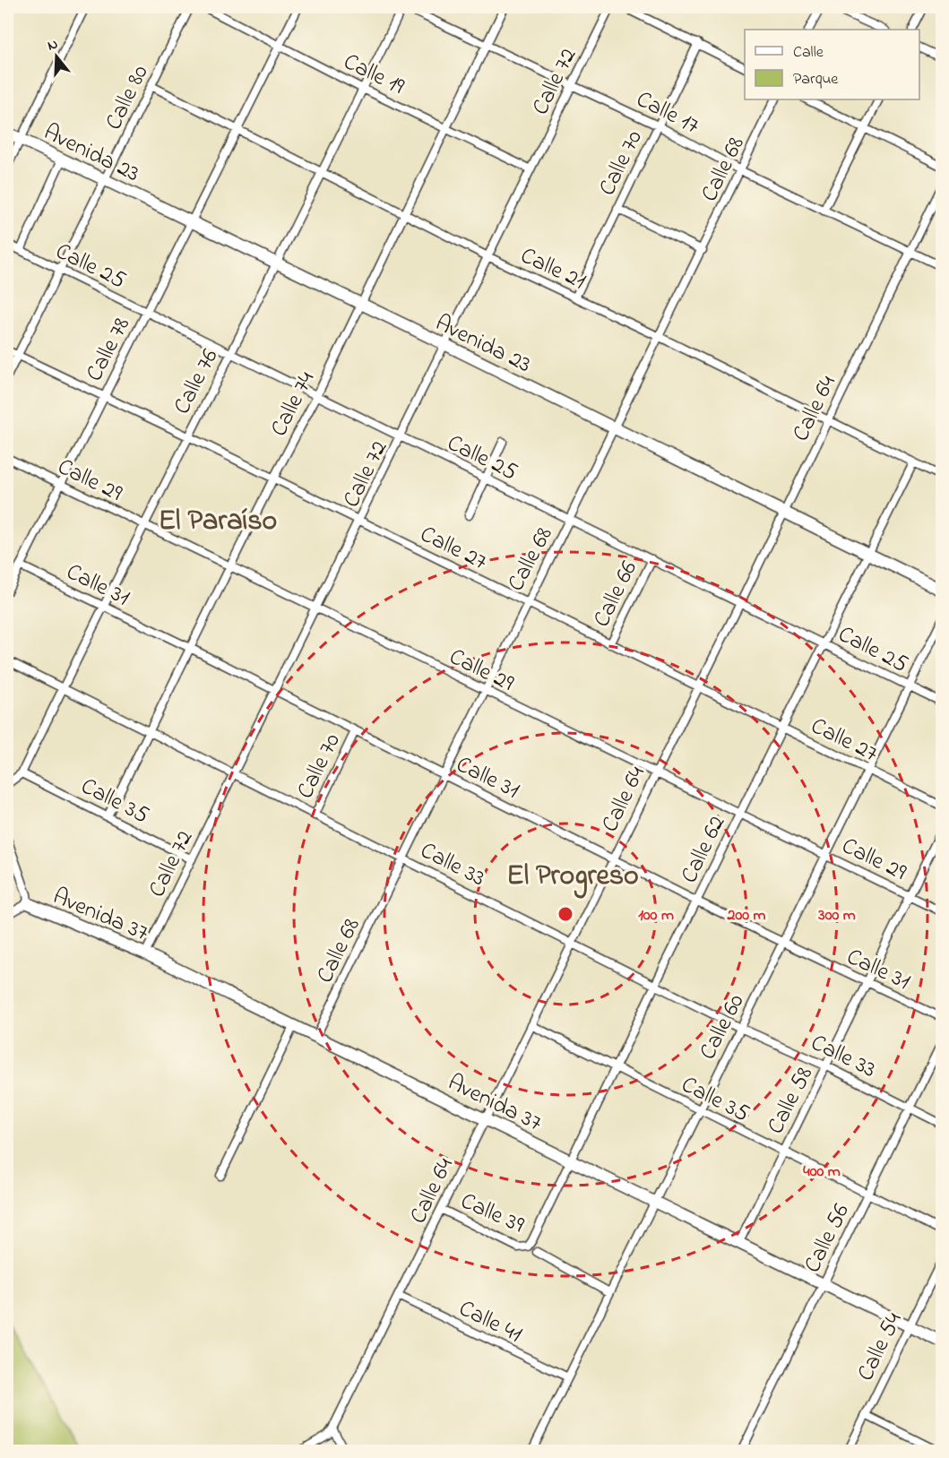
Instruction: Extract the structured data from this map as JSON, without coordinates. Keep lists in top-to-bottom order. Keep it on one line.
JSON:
{"streets":{"street":["Calle 19","Calle 72","Calle 80","Calle 17","Avenida 23","Calle 70","Calle 68","Calle 25","Calle 21","Calle 78","Calle 76","Calle 74","Calle 64","Calle 29","Calle 27","Calle 31","Calle 66","Calle 35","Calle 62","Calle 33","Avenida 37","Calle 60","Calle 58","Calle 39","Calle 56","Calle 41","Calle 54"]},"crossings":[["Calle 19","Calle 72"],["Calle 19","Calle 78"],["Calle 19","Calle 76"],["Calle 19","Calle 74"],["Calle 72","Calle 17"],["Calle 72","Avenida 23"],["Calle 72","Calle 25"],["Calle 72","Calle 21"],["Calle 72","Calle 29"],["Calle 72","Calle 27"],["Calle 72","Calle 31"],["Calle 72","Calle 35"],["Calle 72","Calle 33"],["Calle 72","Avenida 37"],["Calle 80","Avenida 23"],["Calle 80","Calle 25"],["Calle 80","Calle 21"],["Calle 80","Calle 27"],["Calle 17","Calle 70"],["Calle 17","Calle 68"],["Calle 17","Calle 76"],["Calle 17","Calle 74"],["Calle 17","Calle 64"],["Avenida 23","Calle 68"],["Avenida 23","Calle 78"],["Avenida 23","Calle 76"],["Avenida 23","Calle 74"],["Avenida 23","Calle 64"],["Avenida 23","Calle 62"],["Calle 70","Calle 21"],["Calle 70","Calle 31"],["Calle 70","Calle 33"],["Calle 68","Calle 25"],["Calle 68","Calle 21"],["Calle 68","Calle 29"],["Calle 68","Calle 27"],["Calle 68","Calle 31"],["Calle 68","Calle 33"],["Calle 68","Avenida 37"],["Calle 25","Calle 78"],["Calle 25","Calle 76"],["Calle 25","Calle 74"],["Calle 25","Calle 64"],["Calle 25","Calle 66"],["Calle 25","Calle 62"],["Calle 25","Calle 60"],["Calle 21","Calle 78"],["Calle 21","Calle 76"],["Calle 21","Calle 74"],["Calle 21","Calle 64"],["Calle 21","Calle 62"],["Calle 78","Calle 29"],["Calle 78","Calle 27"],["Calle 78","Calle 31"],["Calle 76","Calle 29"],["Calle 76","Calle 27"],["Calle 76","Calle 31"],["Calle 76","Calle 35"],["Calle 76","Calle 33"],["Calle 74","Calle 29"],["Calle 74","Calle 27"],["Calle 74","Calle 31"],["Calle 74","Calle 35"],["Calle 74","Calle 33"],["Calle 64","Calle 29"],["Calle 64","Calle 27"],["Calle 64","Calle 31"],["Calle 64","Calle 35"],["Calle 64","Calle 33"],["Calle 64","Avenida 37"],["Calle 64","Calle 39"],["Calle 64","Calle 41"],["Calle 29","Calle 62"],["Calle 29","Calle 60"],["Calle 29","Calle 58"],["Calle 27","Calle 66"],["Calle 27","Calle 62"],["Calle 27","Calle 60"],["Calle 31","Calle 62"],["Calle 31","Calle 60"],["Calle 31","Calle 58"],["Calle 35","Calle 62"],["Calle 35","Calle 60"],["Calle 35","Calle 58"],["Calle 35","Calle 56"],["Calle 62","Calle 33"],["Calle 62","Avenida 37"],["Calle 62","Calle 39"],["Calle 33","Calle 60"],["Calle 33","Calle 58"],["Calle 33","Calle 56"],["Avenida 37","Calle 60"],["Avenida 37","Calle 58"],["Avenida 37","Calle 56"],["Avenida 37","Calle 54"],["Calle 60","Calle 41"]],"districts":["El Paraíso","El Progreso"],"legend":["Calle","Parque"],"north":"top","rings":["100 m","200 m","300 m","400 m"]}
